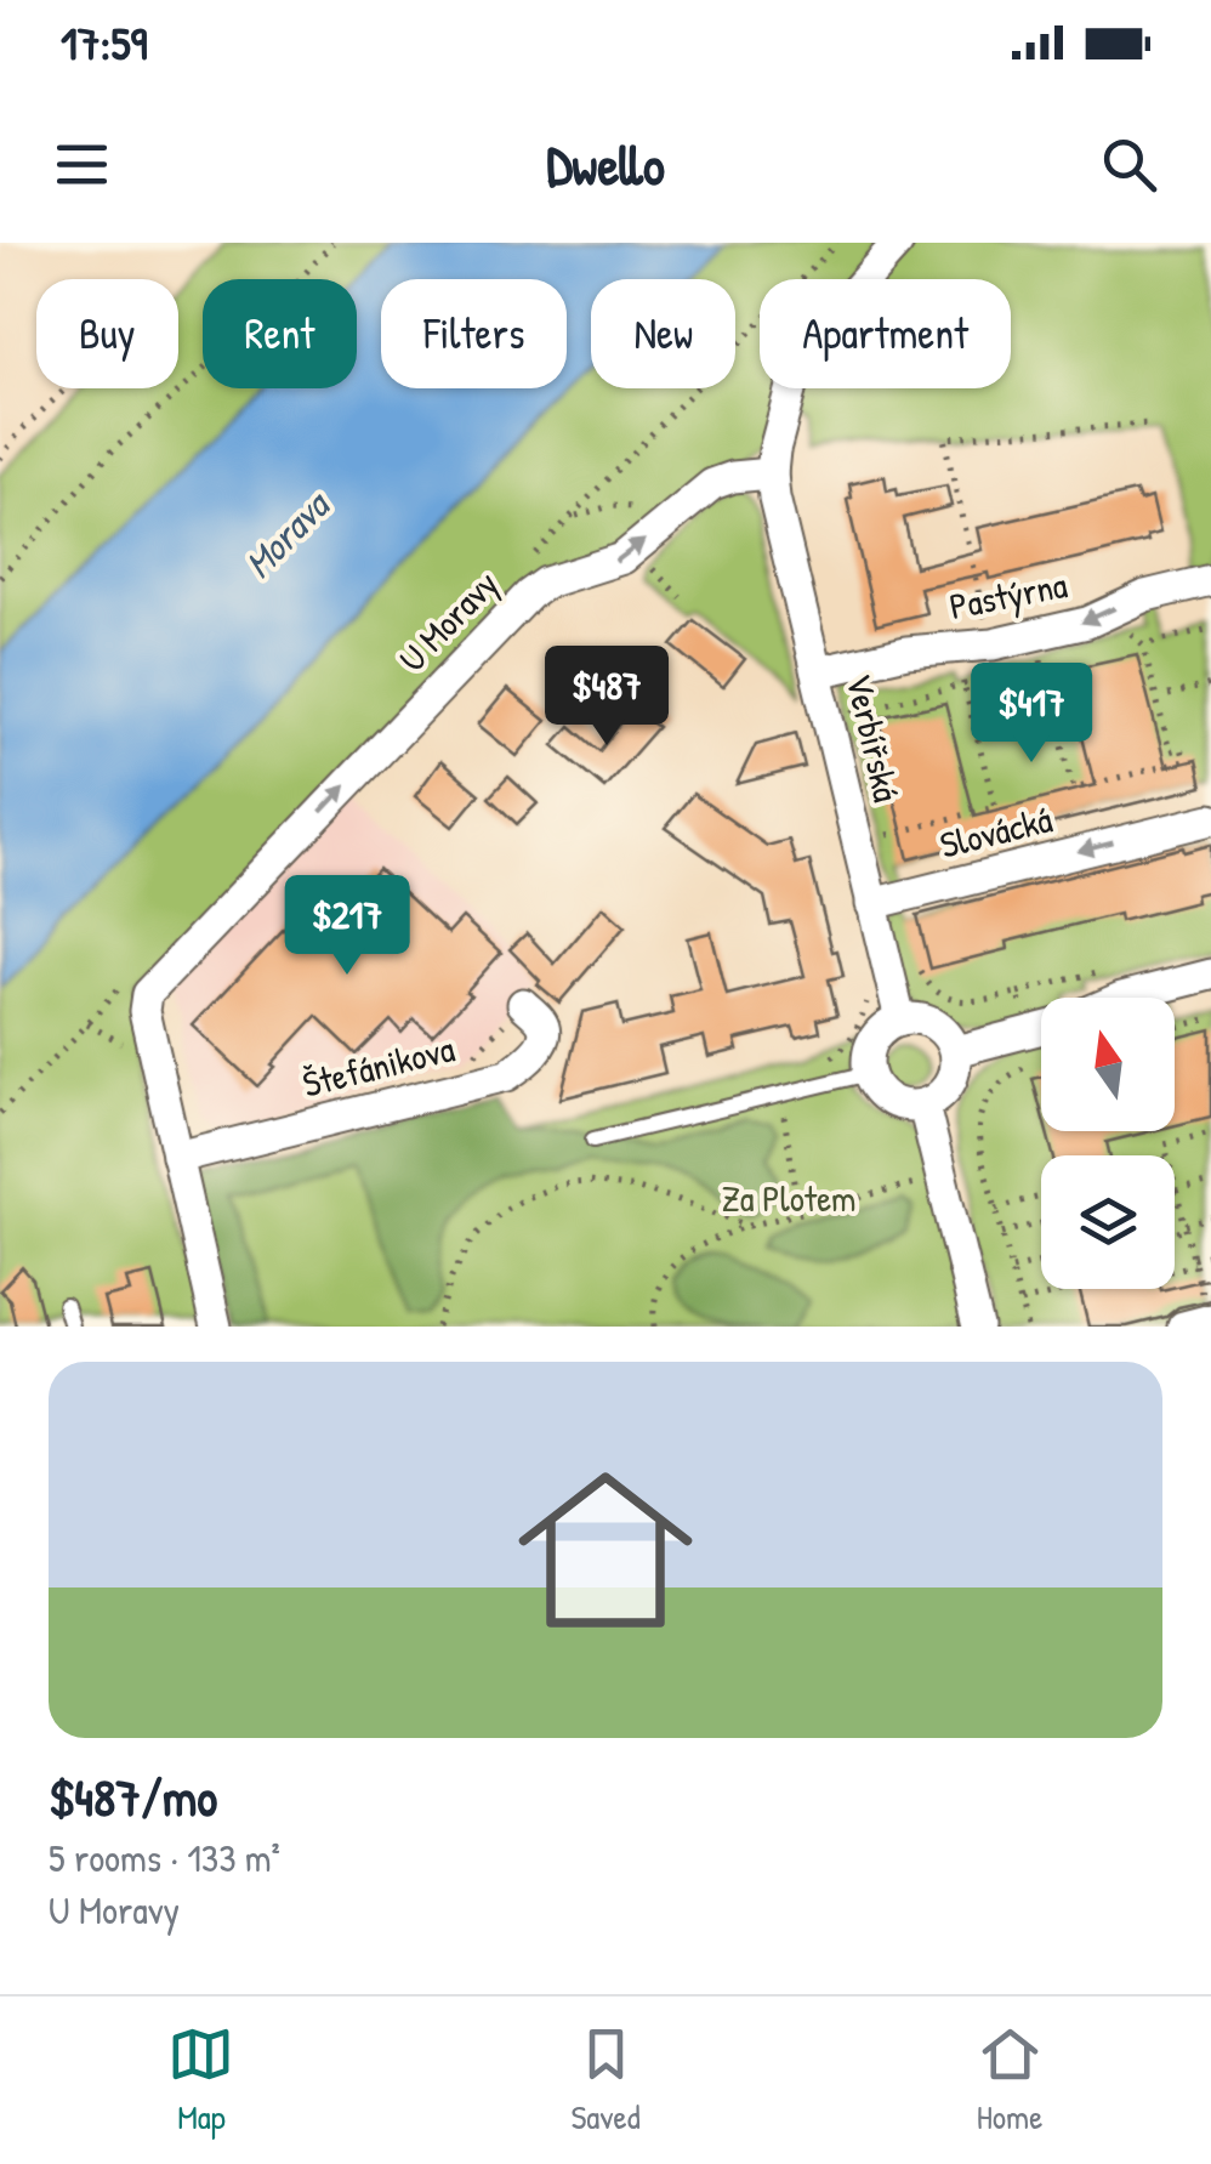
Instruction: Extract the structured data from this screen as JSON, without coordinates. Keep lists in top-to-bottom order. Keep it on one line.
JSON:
{"streets":{"street":["Pastýrna","U Moravy","Verbířská","Slovácká","Štefánikova"]},"crossings":[["Pastýrna","Verbířská"],["U Moravy","Verbířská"],["U Moravy","Štefánikova"],["Verbířská","Slovácká"]],"one_way":["Pastýrna","U Moravy"],"water":["Morava"],"parks":["Za Plotem"],"north":"top","page":{"status":"17:59","header":"Dwello","chip":["Buy","Rent","Filters","New","Apartment"],"price":["$487","$417","$217"],"list":[{"name":"$487/mo","note":"5 rooms · 133 m² · U Moravy"}],"tabs":["Map","Saved","Home"]}}
